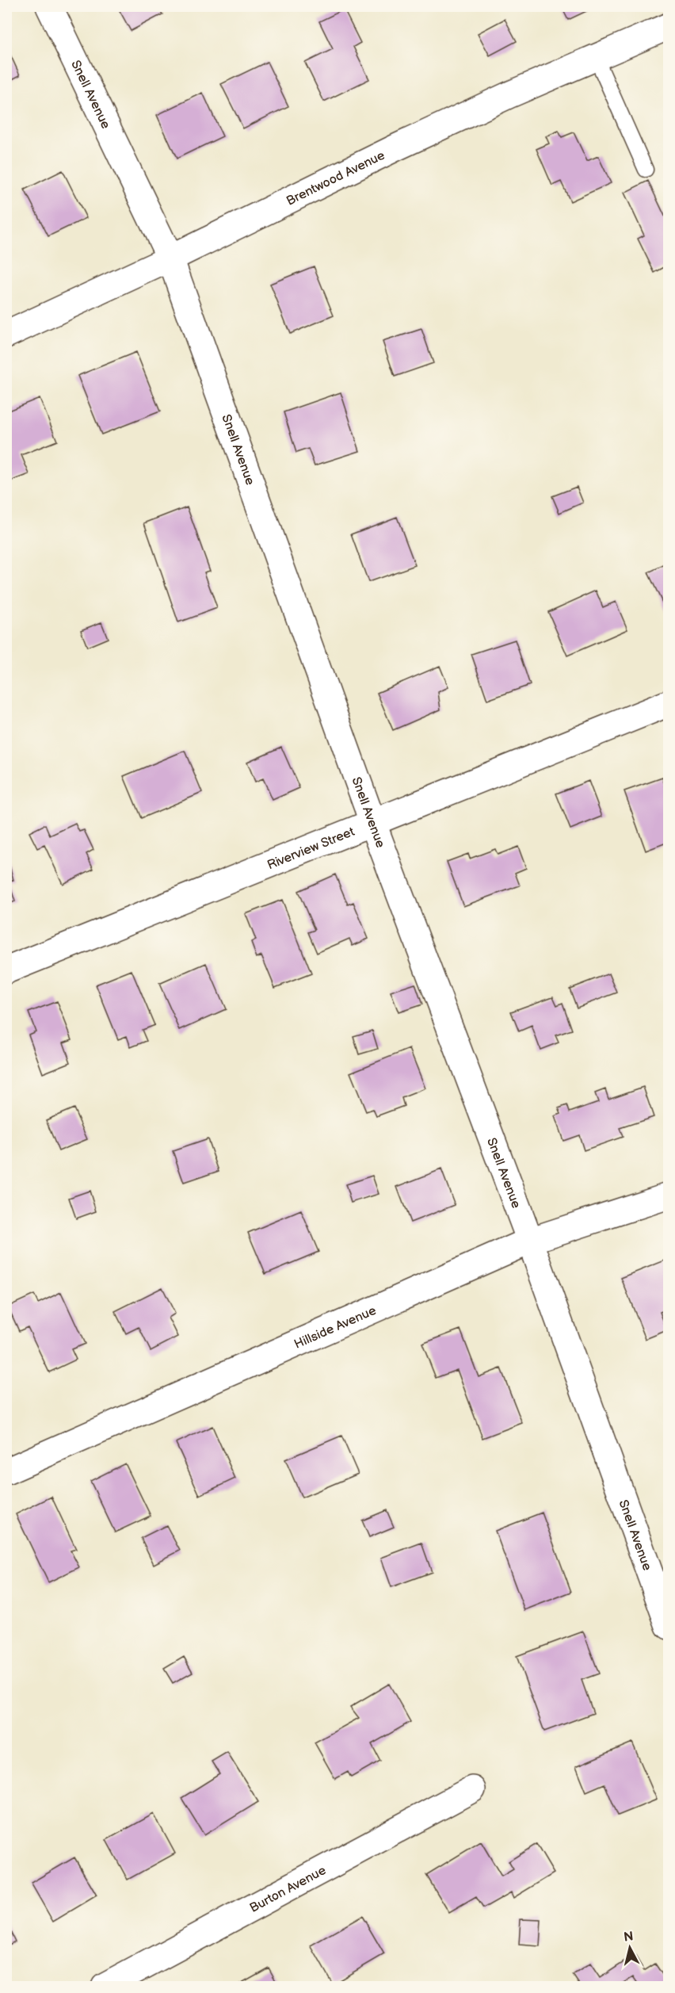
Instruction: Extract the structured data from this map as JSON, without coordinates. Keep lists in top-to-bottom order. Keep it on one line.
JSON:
{"streets":{"street":["Snell Avenue","Brentwood Avenue","Riverview Street","Hillside Avenue","Burton Avenue"]},"crossings":[["Snell Avenue","Brentwood Avenue"],["Snell Avenue","Riverview Street"],["Snell Avenue","Hillside Avenue"]],"north":"top"}
